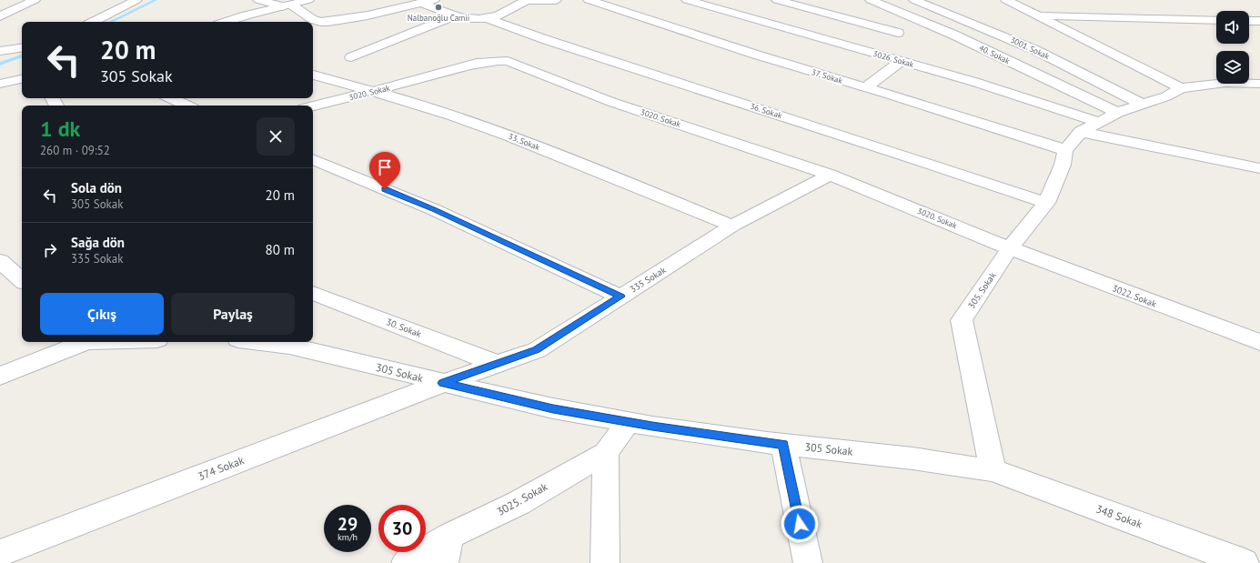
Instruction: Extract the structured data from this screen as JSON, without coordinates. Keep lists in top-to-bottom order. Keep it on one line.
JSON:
{"streets":{"street":["3001. Sokak","40. Sokak","3026. Sokak","37. Sokak","3020. Sokak","36. Sokak","33. Sokak","335 Sokak","305. Sokak","3022. Sokak","30. Sokak","305 Sokak","374 Sokak","3025. Sokak","348 Sokak"]},"crossings":[["3026. Sokak","305. Sokak"],["37. Sokak","305. Sokak"],["3020. Sokak","33. Sokak"],["3020. Sokak","335 Sokak"],["3020. Sokak","305. Sokak"],["3020. Sokak","3022. Sokak"],["36. Sokak","305. Sokak"],["33. Sokak","335 Sokak"],["335 Sokak","30. Sokak"],["335 Sokak","305 Sokak"],["335 Sokak","374 Sokak"],["305. Sokak","3022. Sokak"],["305. Sokak","305 Sokak"],["305. Sokak","348 Sokak"],["305 Sokak","374 Sokak"],["305 Sokak","3025. Sokak"],["305 Sokak","348 Sokak"]],"places":["Nalbanoğlu Camii"],"page":{"turn":["20 m","305 Sokak"],"heading":["1 dk","260 m · 09:52"],"list":[{"name":"Sola dön","note":"305 Sokak","value":"20 m"},{"name":"Sağa dön","note":"335 Sokak","value":"80 m"}],"buttons":["Çıkış","Paylaş"],"speed":"29 km/h","limit":"30"}}
